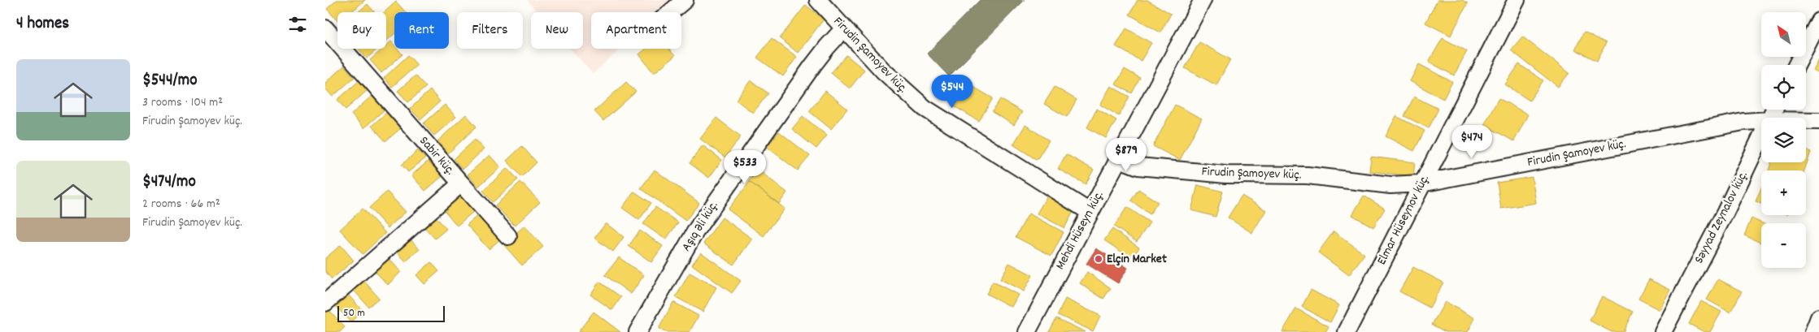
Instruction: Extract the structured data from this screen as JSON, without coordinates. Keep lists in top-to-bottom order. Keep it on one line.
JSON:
{"streets":{"street":["Firudin Şamoyev küç.","Sabir küç.","Səyyad Zeynalov küç.","Elmar Hüseynov küç.","Aşıq Əli küç.","Mehdi Hüseyn küç."]},"crossings":[["Firudin Şamoyev küç.","Elmar Hüseynov küç."],["Firudin Şamoyev küç.","Aşıq Əli küç."],["Firudin Şamoyev küç.","Mehdi Hüseyn küç."]],"places":["Elçin Market"],"scale_bar":"50 m","north":"top left","page":{"heading":"4 homes","map_buttons":["+","−"],"chip":["Buy","Rent","Filters","New","Apartment"],"list":[{"name":"$544/mo","note":"3 rooms · 104 m² · Firudin Şamoyev küç."},{"name":"$474/mo","note":"2 rooms · 66 m² · Firudin Şamoyev küç."}],"price":["$544","$474","$879","$533"],"scale":"50 m"}}
